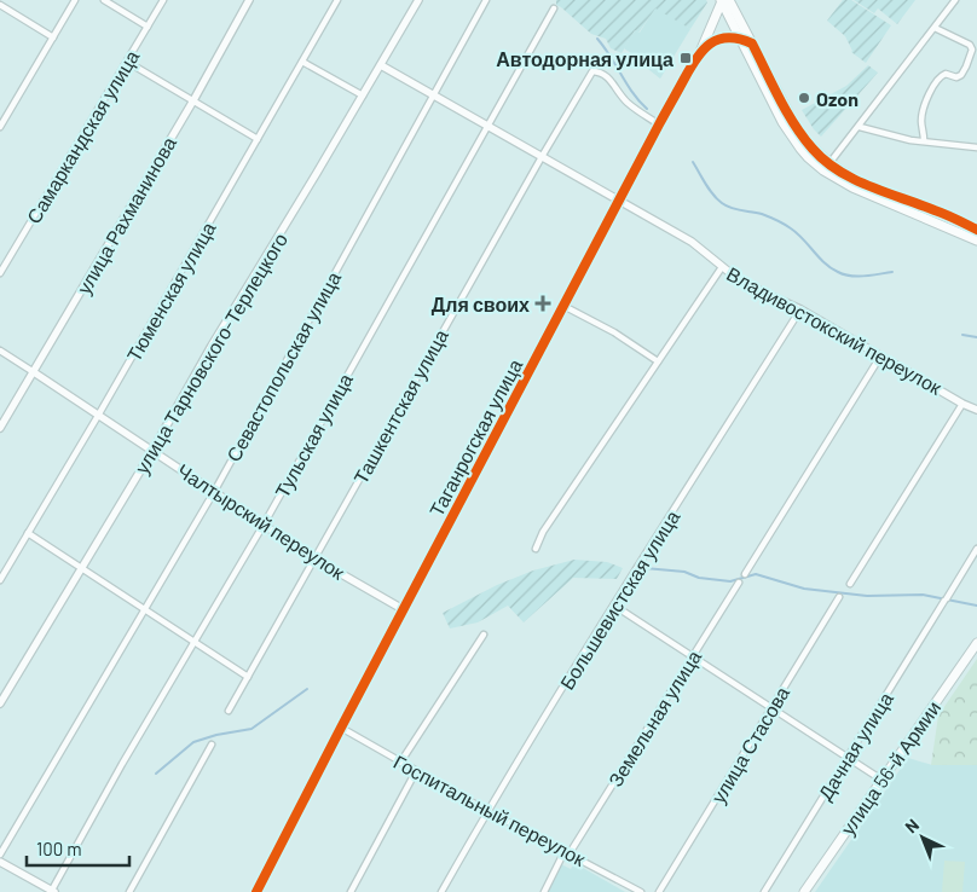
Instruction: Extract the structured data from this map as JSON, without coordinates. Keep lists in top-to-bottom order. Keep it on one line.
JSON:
{"streets":{"main road":["Таганрогская улица","улица 56-й Армии"],"street":["Самаркандская улица","улица Рахманинова","Тюменская улица","Владивостокский переулок","улица Тарновского-Терлецкого","Севастопольская улица","Ташкентская улица","Тульская улица","Чалтырский переулок","Большевистская улица","Земельная улица","улица Стасова","Дачная улица","Госпитальный переулок"]},"crossings":[["улица Рахманинова","Чалтырский переулок"],["Тюменская улица","Чалтырский переулок"],["Владивостокский переулок","улица Тарновского-Терлецкого"],["Владивостокский переулок","Севастопольская улица"],["Владивостокский переулок","Ташкентская улица"],["Владивостокский переулок","Тульская улица"],["Владивостокский переулок","Таганрогская улица"],["Владивостокский переулок","Большевистская улица"],["улица Тарновского-Терлецкого","Чалтырский переулок"],["Севастопольская улица","Чалтырский переулок"],["Ташкентская улица","Таганрогская улица"],["Ташкентская улица","Чалтырский переулок"],["Тульская улица","Чалтырский переулок"],["Таганрогская улица","Чалтырский переулок"],["Таганрогская улица","Госпитальный переулок"],["Большевистская улица","Госпитальный переулок"],["Земельная улица","Госпитальный переулок"]],"places":{"transit":["Автодорная улица"],"other":["Ozon"],"health":["Для своих"]},"scale_bar":"100 m","north":"top left"}
